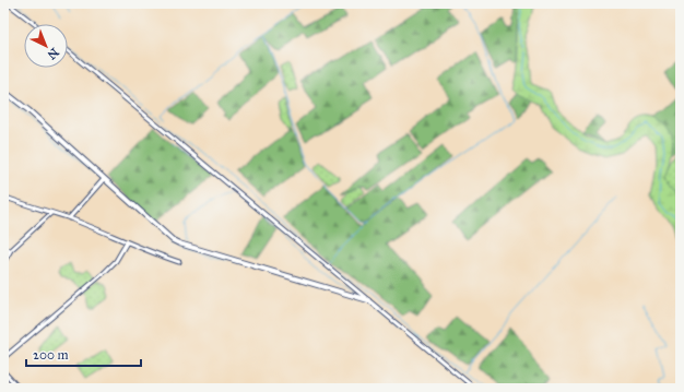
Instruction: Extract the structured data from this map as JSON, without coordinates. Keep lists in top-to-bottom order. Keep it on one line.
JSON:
{"scale_bar":"200 m","north":"bottom right"}
